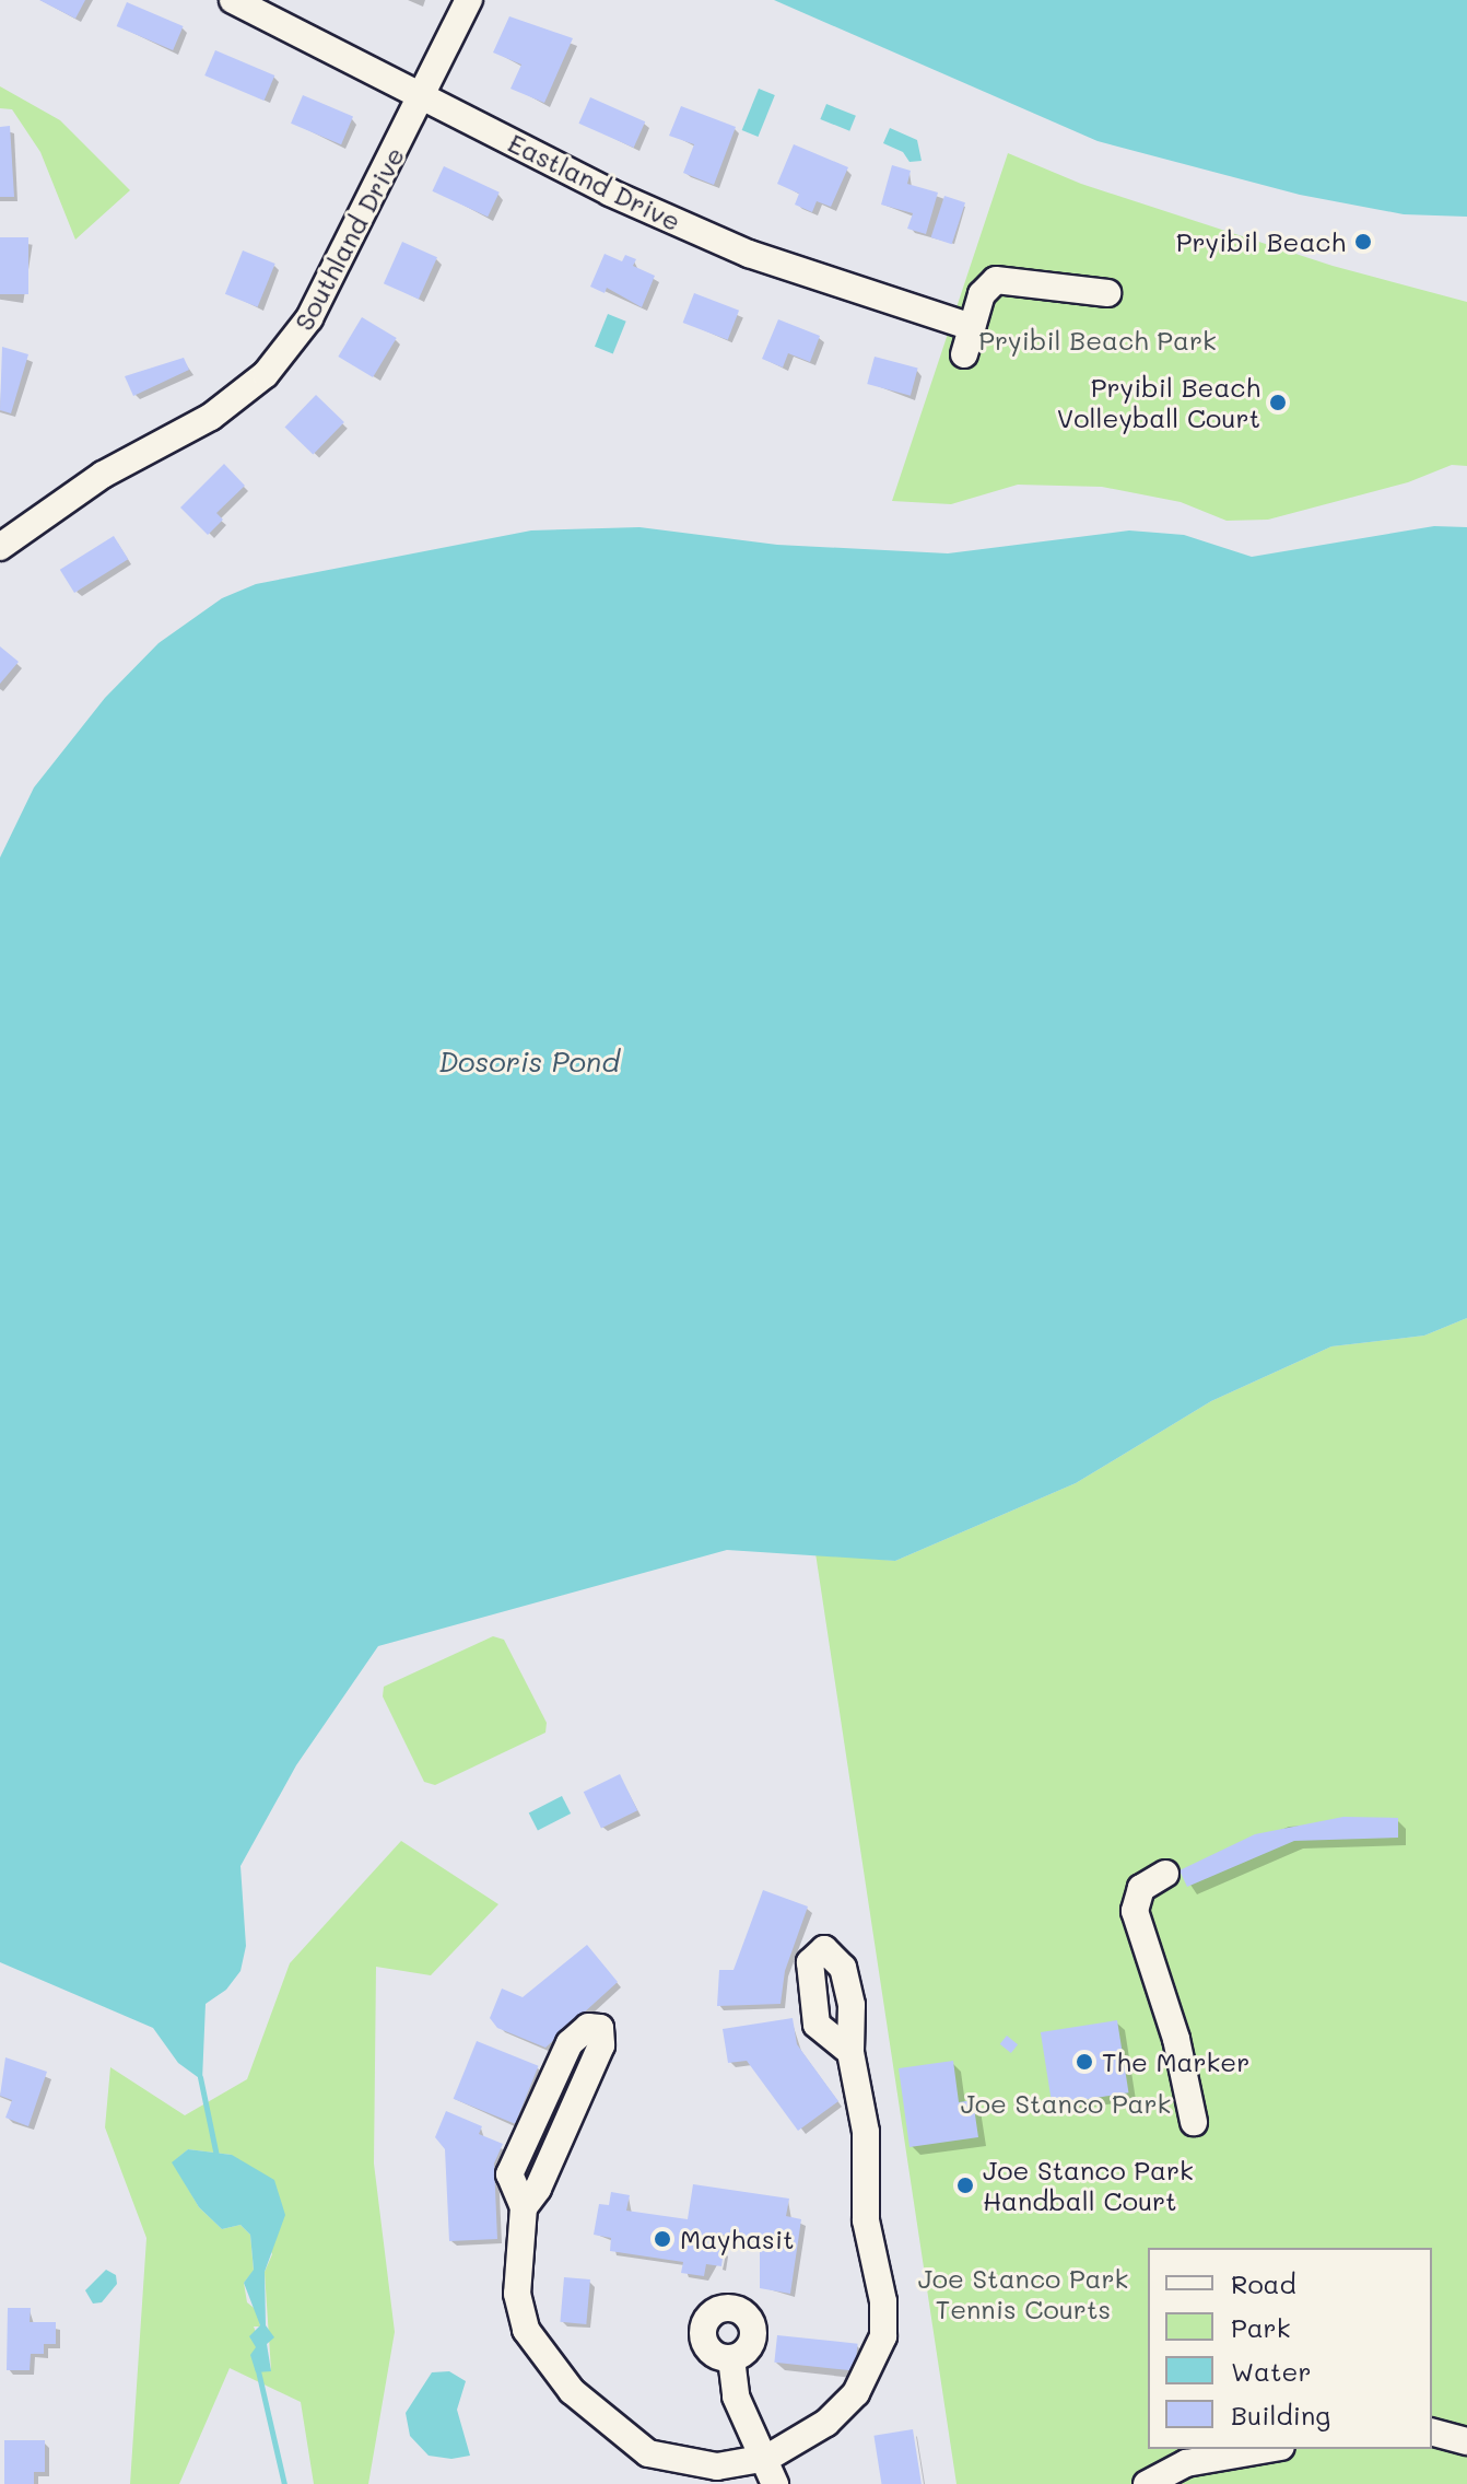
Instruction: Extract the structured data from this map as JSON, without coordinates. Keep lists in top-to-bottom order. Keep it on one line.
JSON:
{"streets":{"street":["Eastland Drive","Southland Drive"]},"crossings":[["Eastland Drive","Southland Drive"]],"water":["Dosoris Pond"],"parks":["Pryibil Beach Park","Joe Stanco Park","Joe Stanco Park Tennis Courts"],"places":["Pryibil Beach","Pryibil Beach Volleyball Court","The Marker","Joe Stanco Park Handball Court","Mayhasit"],"legend":["Road","Park","Water","Building"]}
